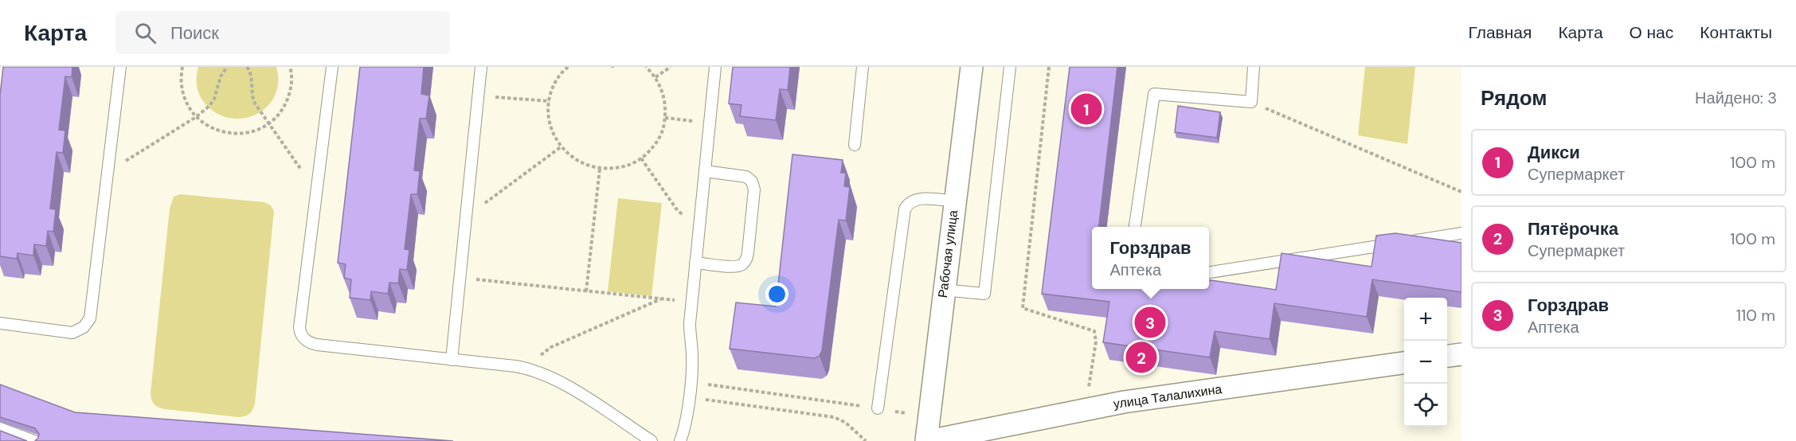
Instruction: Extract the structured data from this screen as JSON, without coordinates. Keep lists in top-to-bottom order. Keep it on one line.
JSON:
{"streets":{"street":["Рабочая улица","улица Талалихина"]},"crossings":[["Рабочая улица","улица Талалихина"]],"page":{"header":"Карта","search":"Поиск","nav":["Главная","Карта","О нас","Контакты"],"heading":["Рядом","Найдено: 3"],"pins":["1","3","2"],"list":[{"mark":"1","name":"Дикси","note":"Супермаркет","value":"100 m"},{"mark":"2","name":"Пятёрочка","note":"Супермаркет","value":"100 m"},{"mark":"3","name":"Горздрав","note":"Аптека","value":"110 m"}],"popup":["Горздрав","Аптека"],"map_buttons":["+","−"]}}
